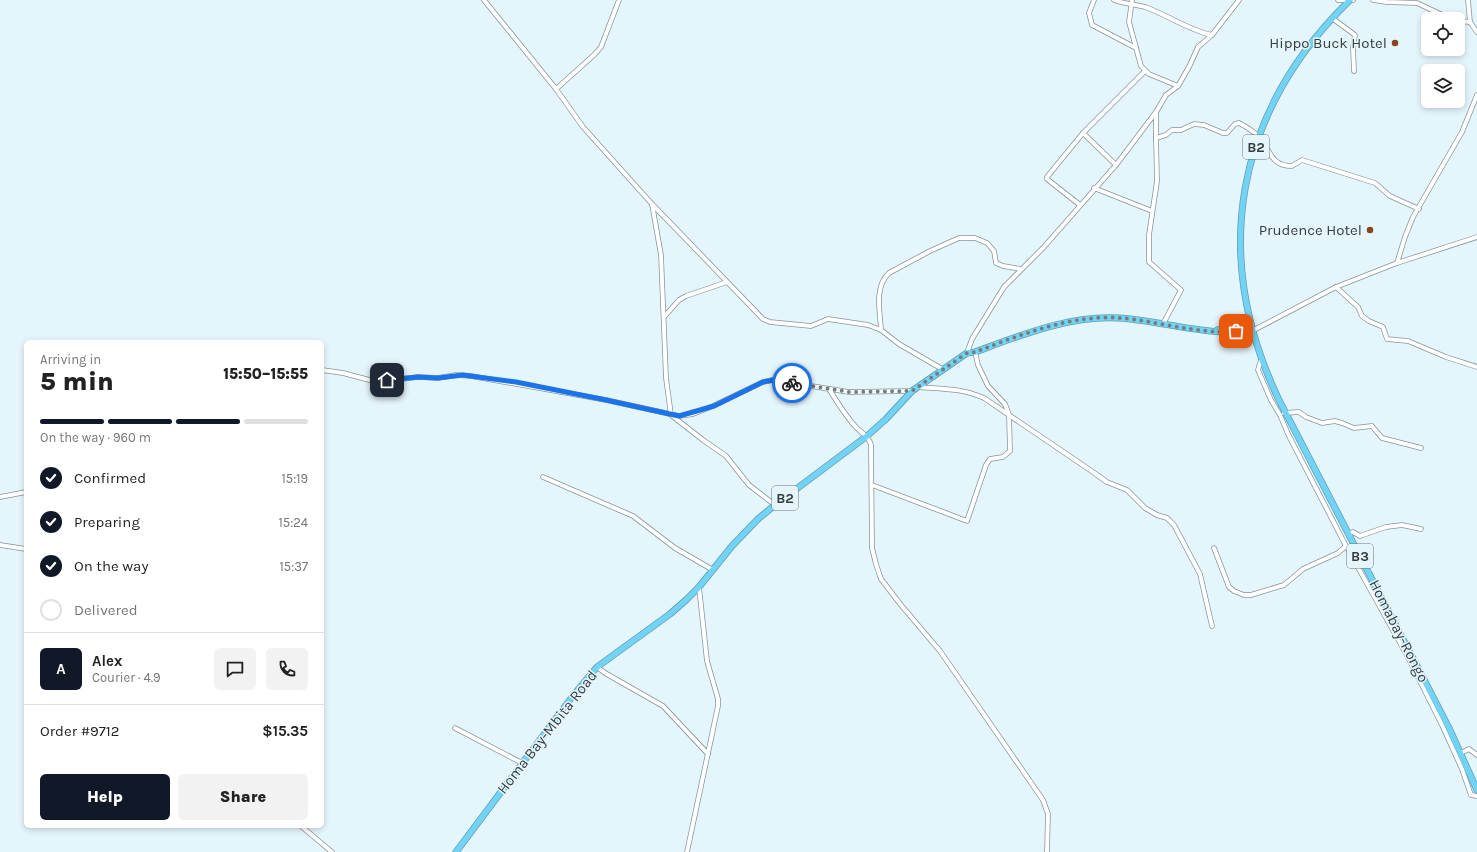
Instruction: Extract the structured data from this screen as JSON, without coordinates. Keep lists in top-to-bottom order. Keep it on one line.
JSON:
{"streets":{"highway":["B2","B3","Homabay-Rongo","Homa Bay-Mbita Road"]},"crossings":[["B2","Homabay-Rongo"],["B2","Homa Bay-Mbita Road"],["Homabay-Rongo","Homa Bay-Mbita Road"]],"places":["Hippo Buck Hotel","Prudence Hotel"],"page":{"heading":["5 min","Arriving in","15:50–15:55"],"panel":["Alex","Courier · 4.9","Order #9712","$15.35"],"bar":"On the way · 960 m","list":[["Confirmed","15:19"],["Preparing","15:24"],["On the way","15:37"],"Delivered"],"round":"A","buttons":["Help","Share"]}}
